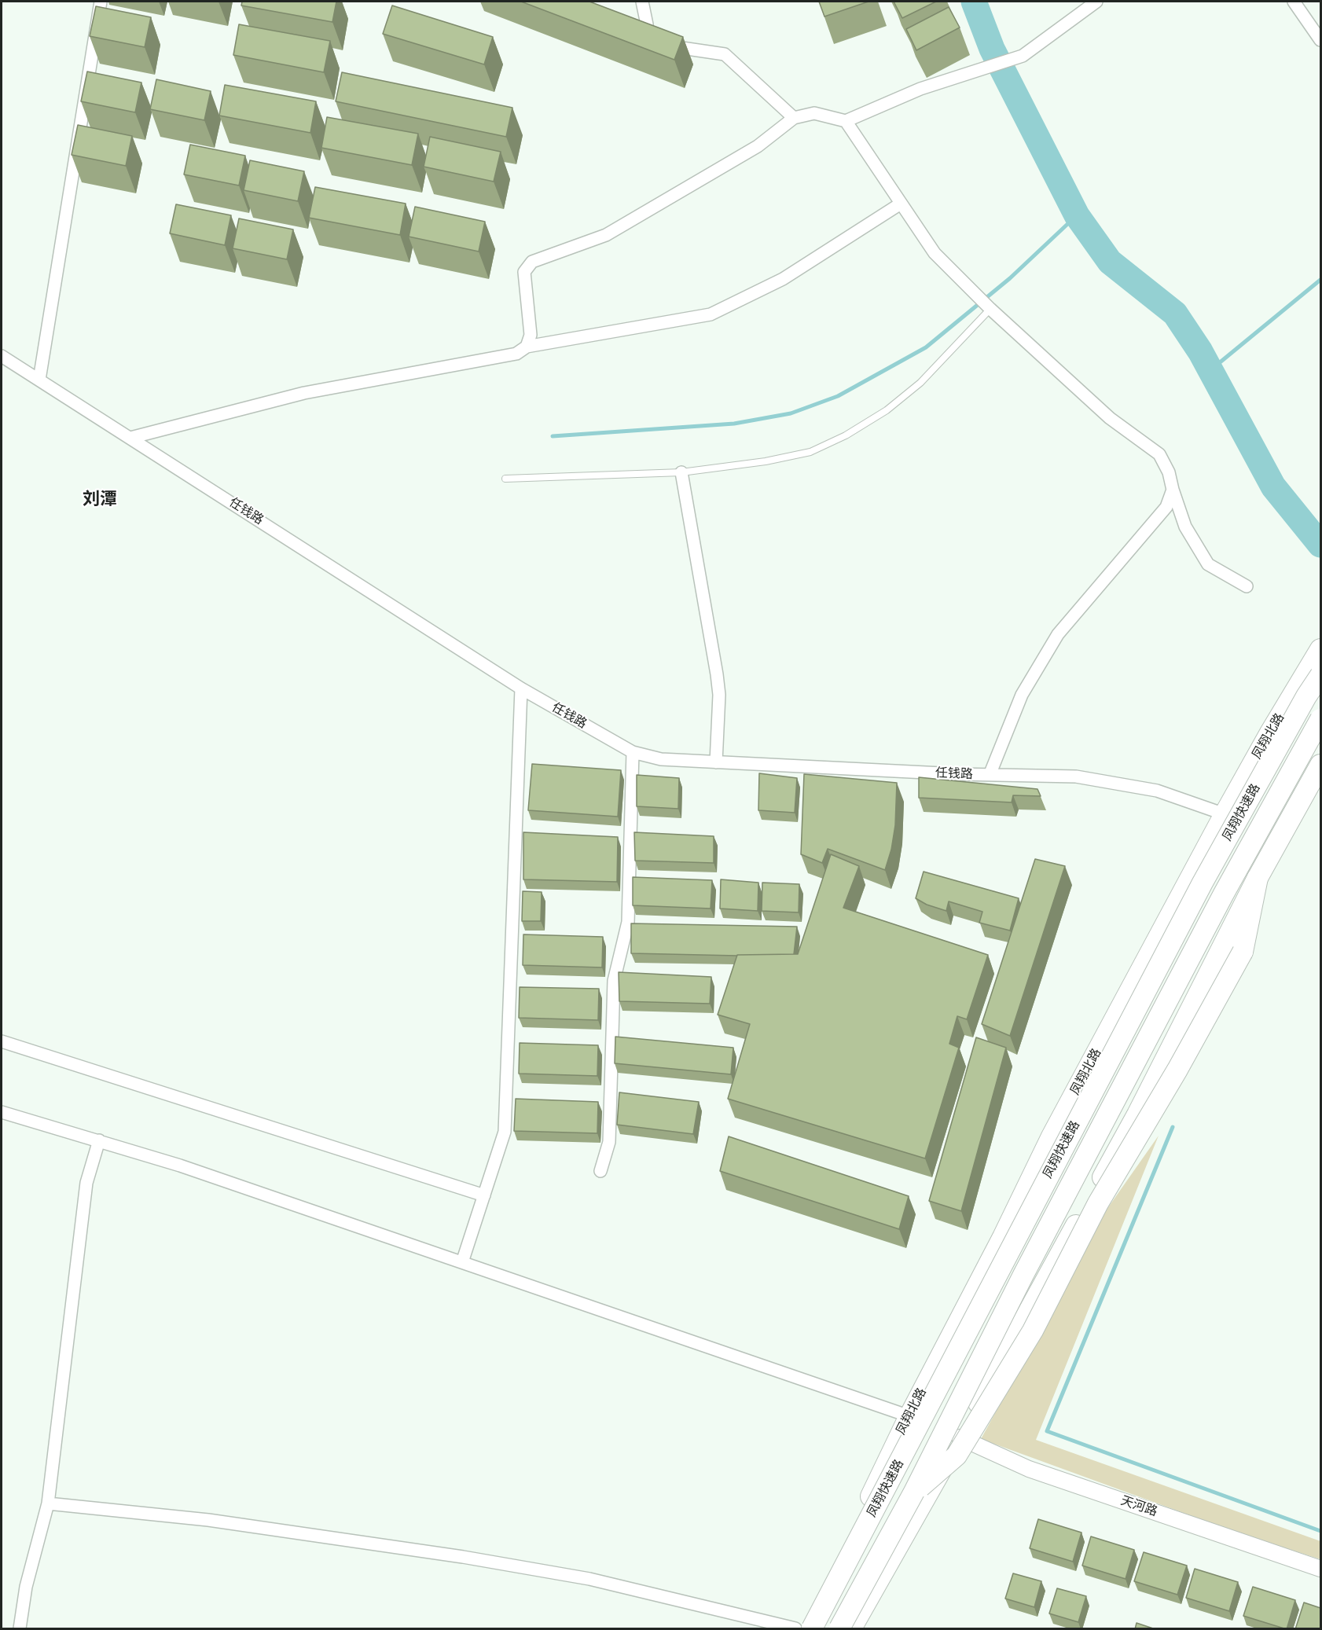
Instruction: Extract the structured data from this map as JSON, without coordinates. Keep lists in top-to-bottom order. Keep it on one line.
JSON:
{"streets":{"main road":["凤翔北路","凤翔快速路"],"street":["任钱路","天河路"]},"crossings":[["任钱路","凤翔北路"]],"districts":["刘潭"]}
